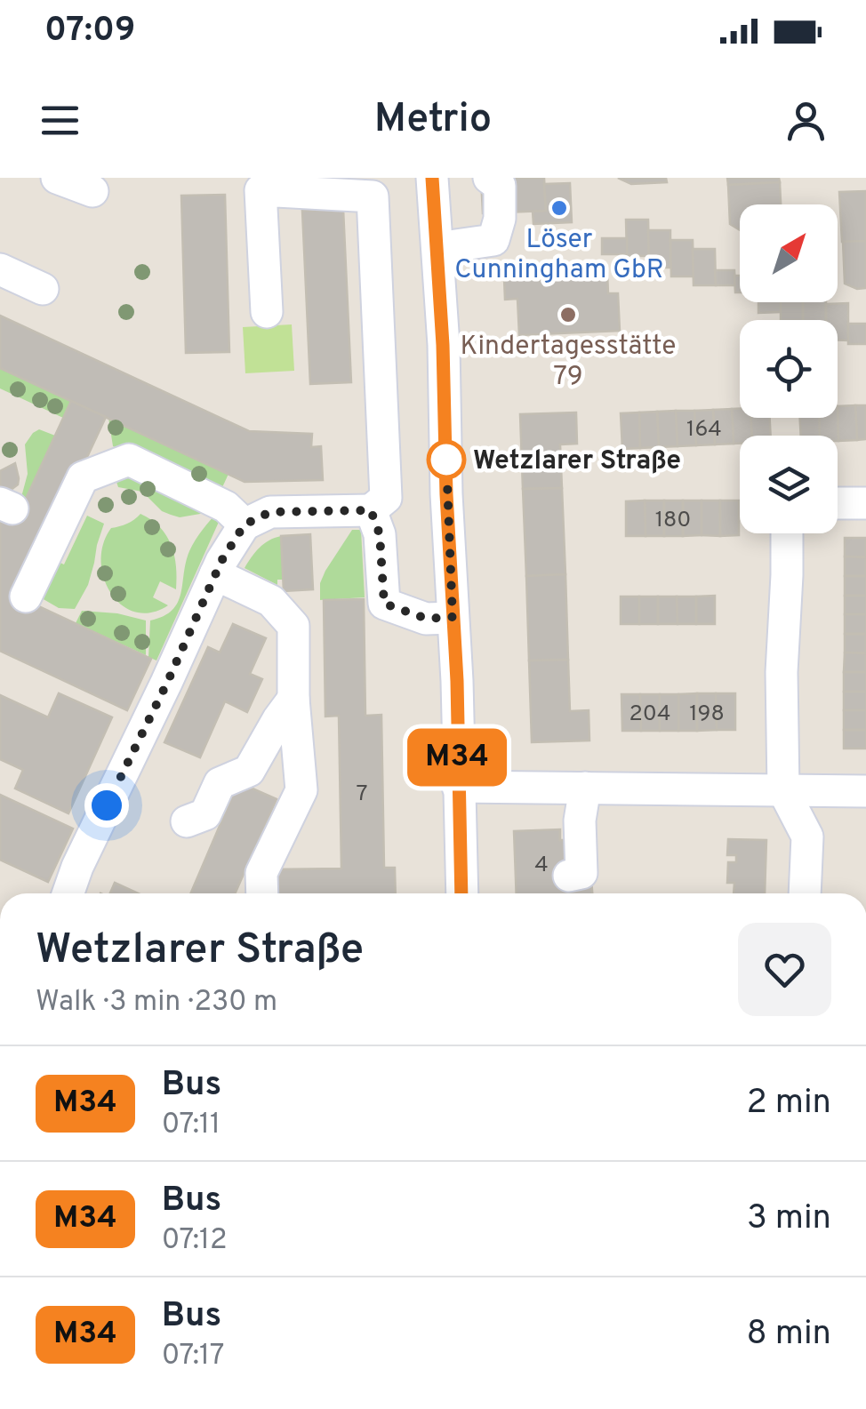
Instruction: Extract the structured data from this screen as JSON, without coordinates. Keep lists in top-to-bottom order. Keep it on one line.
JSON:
{"places":["Löser Cunningham GbR","Kindertagesstätte 79","Wetzlarer Straße"],"lines":["bus line M34"],"house_numbers":["164","180","204","198","7","4"],"north":"top right","page":{"status":"07:09","header":"Metrio","on_map":"M34","heading":["Wetzlarer Straße","Walk · 3 min · 230 m"],"list":[{"mark":"M34","name":"Bus","note":"07:11","value":"2 min"},{"mark":"M34","name":"Bus","note":"07:12","value":"3 min"},{"mark":"M34","name":"Bus","note":"07:17","value":"8 min"}]}}
